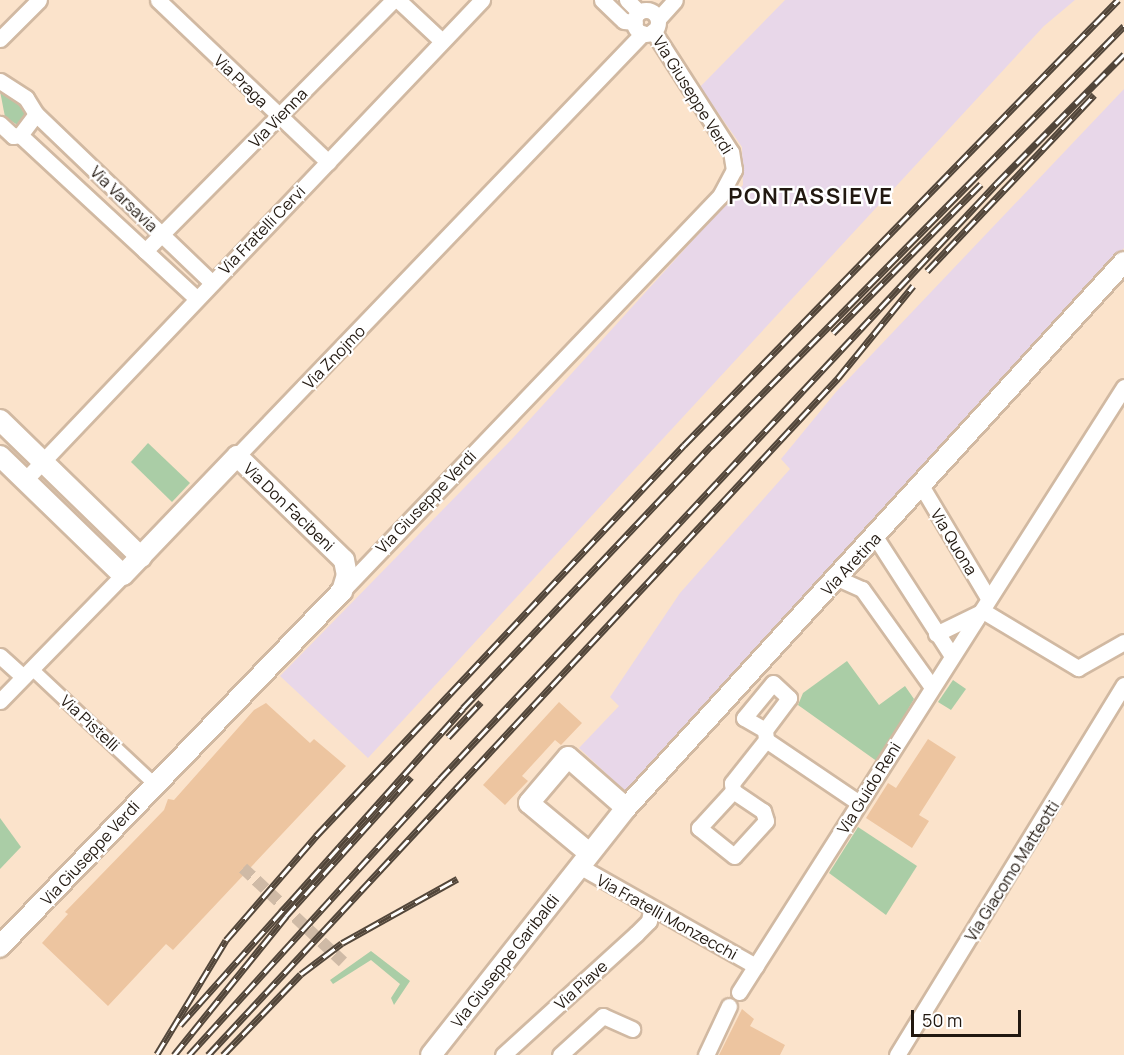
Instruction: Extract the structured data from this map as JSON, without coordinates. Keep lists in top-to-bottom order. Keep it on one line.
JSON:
{"streets":{"street":["Via Praga","Via Giuseppe Verdi","Via Vienna","Via Varsavia","Via Fratelli Cervi","Via Znojmo","Via Don Facibeni","Via Quona","Via Aretina","Via Pistelli","Via Guido Reni","Via Giacomo Matteotti","Via Fratelli Monzecchi","Via Giuseppe Garibaldi","Via Piave"]},"crossings":[["Via Praga","Via Vienna"],["Via Praga","Via Fratelli Cervi"],["Via Giuseppe Verdi","Via Znojmo"],["Via Giuseppe Verdi","Via Don Facibeni"],["Via Vienna","Via Varsavia"],["Via Varsavia","Via Fratelli Cervi"],["Via Znojmo","Via Don Facibeni"],["Via Znojmo","Via Pistelli"],["Via Quona","Via Aretina"],["Via Quona","Via Guido Reni"],["Via Aretina","Via Fratelli Monzecchi"],["Via Aretina","Via Giuseppe Garibaldi"],["Via Guido Reni","Via Fratelli Monzecchi"],["Via Fratelli Monzecchi","Via Giuseppe Garibaldi"],["Via Fratelli Monzecchi","Via Piave"]],"districts":["PONTASSIEVE"],"scale_bar":"50 m"}
